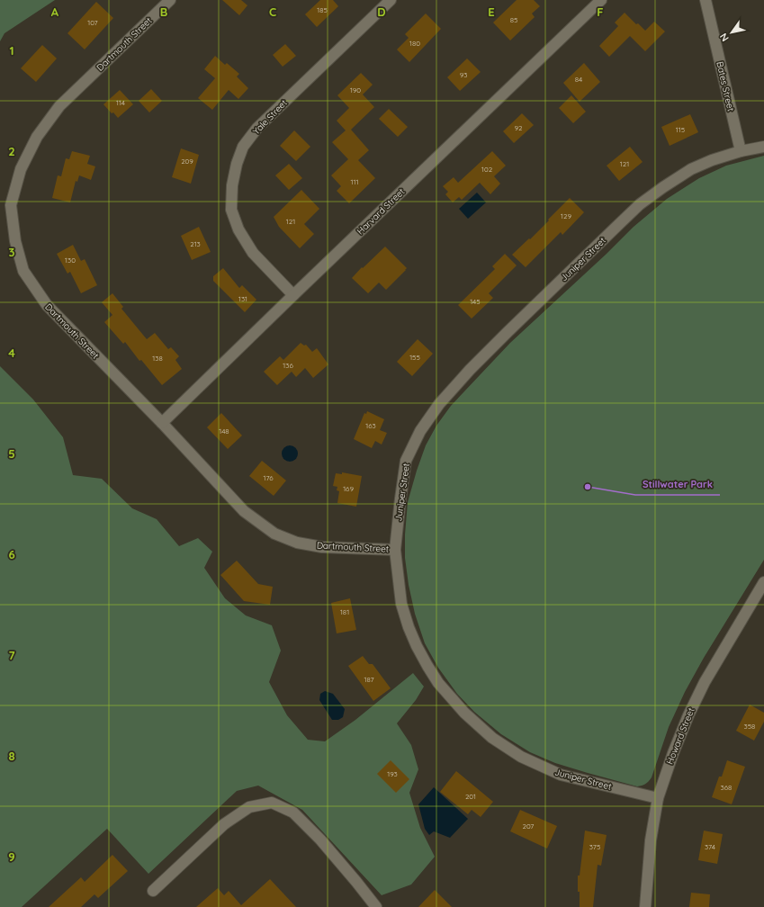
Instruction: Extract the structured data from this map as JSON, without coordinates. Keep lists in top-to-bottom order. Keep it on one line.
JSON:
{"streets":{"street":["Dartmouth Street","Bates Street","Yale Street","Harvard Street","Juniper Street","Howard Street"]},"crossings":[["Dartmouth Street","Harvard Street"],["Dartmouth Street","Juniper Street"],["Bates Street","Juniper Street"],["Yale Street","Harvard Street"],["Juniper Street","Howard Street"]],"places":["Stillwater Park"],"house_numbers":["185","85","107","180","93","84","190","114","92","115","209","121","102","111","129","121","213","130","131","145","155","138","136","163","148","176","169","181","187","358","193","368","201","207","375","374"],"north":"bottom left","grid":{"columns":["A","B","C","D","E","F"],"rows":["1","2","3","4","5","6","7","8","9"]}}
